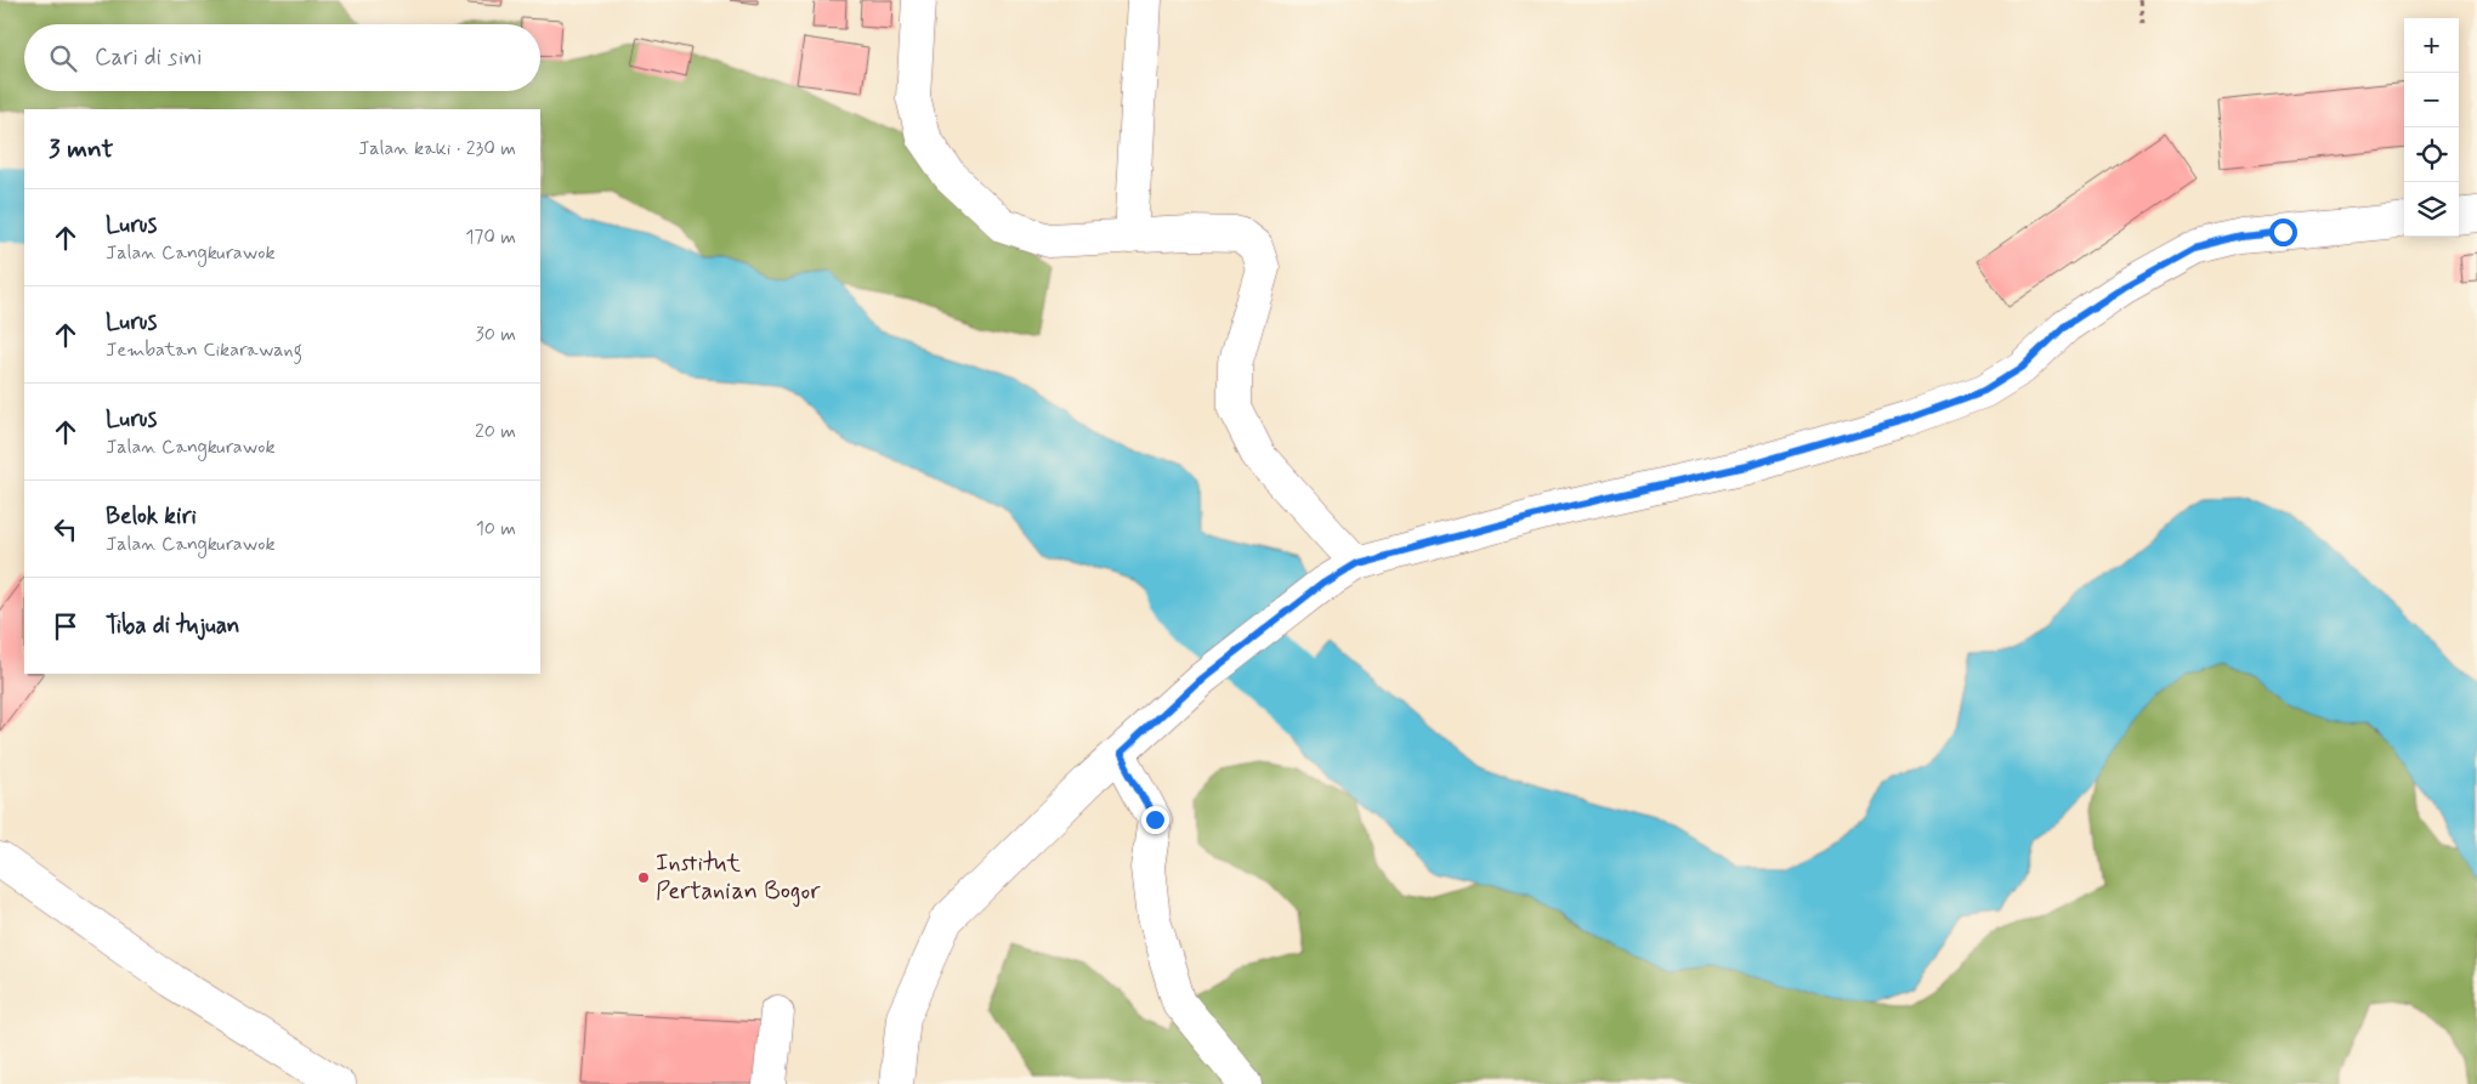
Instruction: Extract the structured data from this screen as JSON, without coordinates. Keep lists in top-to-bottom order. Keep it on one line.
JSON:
{"places":["Institut Pertanian Bogor"],"page":{"map_buttons":["+","−"],"search":"Cari di sini","heading":["3 mnt","Jalan kaki · 230 m"],"list":[["Lurus","Jalan Cangkurawok","170 m"],["Lurus","Jembatan Cikarawang","30 m"],["Lurus","Jalan Cangkurawok","20 m"],["Belok kiri","Jalan Cangkurawok","10 m"],"Tiba di tujuan"]}}
